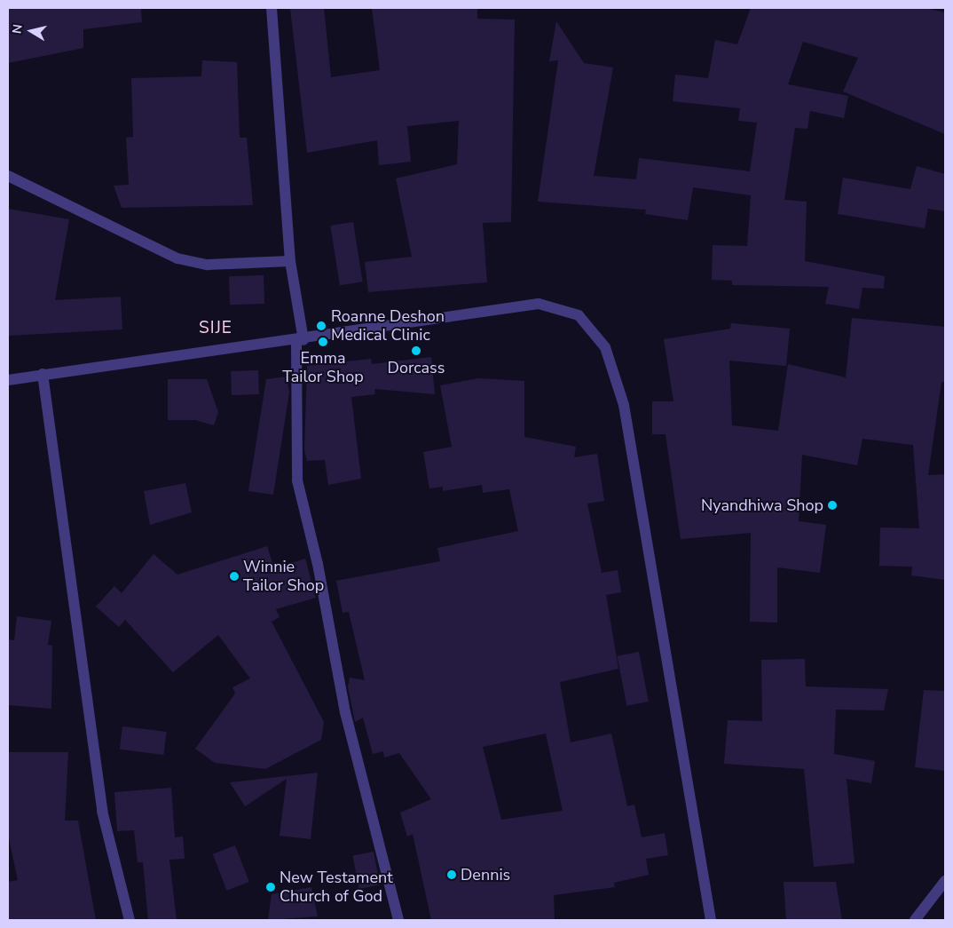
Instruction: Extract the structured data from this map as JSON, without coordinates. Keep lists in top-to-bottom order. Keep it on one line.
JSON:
{"districts":["SIJE"],"places":["Roanne Deshon Medical Clinic","Emma Tailor Shop","Dorcass","Nyandhiwa Shop","Winnie Tailor Shop","Dennis","New Testament Church of God"],"north":"left"}
